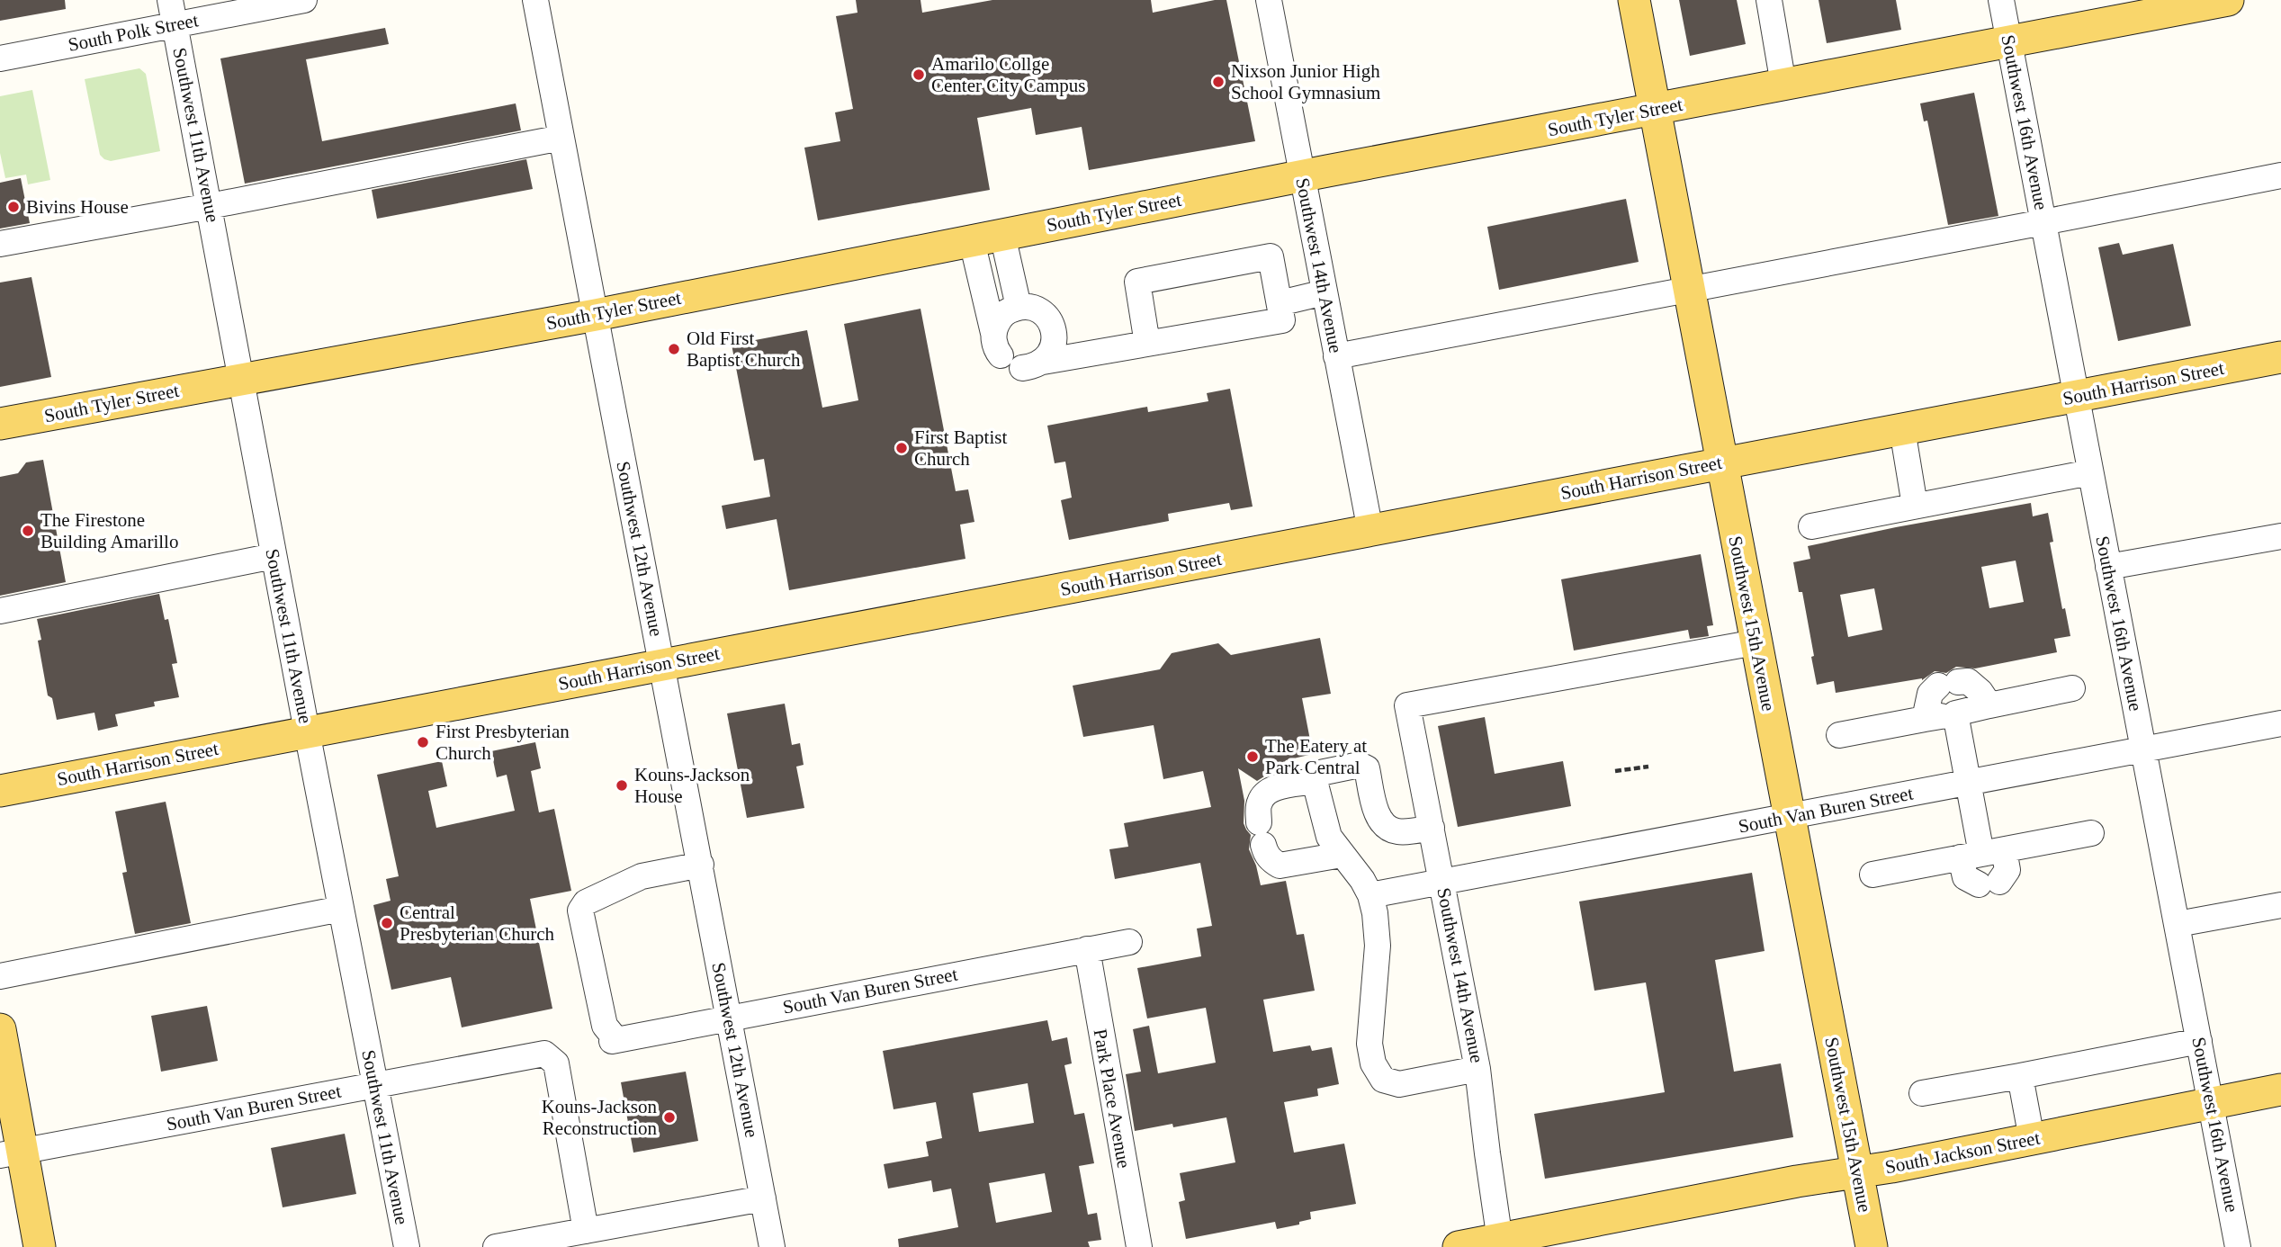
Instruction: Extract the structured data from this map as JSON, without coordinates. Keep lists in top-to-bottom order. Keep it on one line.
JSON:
{"streets":{"main road":["South Tyler Street","South Harrison Street","Southwest 15th Avenue","South Jackson Street"],"street":["South Polk Street","Southwest 16th Avenue","Southwest 11th Avenue","Southwest 14th Avenue","Southwest 12th Avenue","South Van Buren Street","Park Place Avenue"]},"crossings":[["South Polk Street","Southwest 11th Avenue"],["South Tyler Street","Southwest 16th Avenue"],["South Tyler Street","Southwest 11th Avenue"],["South Tyler Street","Southwest 14th Avenue"],["South Tyler Street","Southwest 12th Avenue"],["South Tyler Street","Southwest 15th Avenue"],["Southwest 16th Avenue","South Harrison Street"],["Southwest 16th Avenue","South Van Buren Street"],["Southwest 16th Avenue","South Jackson Street"],["Southwest 11th Avenue","South Harrison Street"],["Southwest 11th Avenue","South Van Buren Street"],["Southwest 14th Avenue","South Harrison Street"],["Southwest 14th Avenue","Southwest 15th Avenue"],["Southwest 14th Avenue","South Van Buren Street"],["Southwest 14th Avenue","South Jackson Street"],["South Harrison Street","Southwest 12th Avenue"],["South Harrison Street","Southwest 15th Avenue"],["Southwest 12th Avenue","South Van Buren Street"],["Southwest 15th Avenue","South Van Buren Street"],["Southwest 15th Avenue","South Jackson Street"],["South Van Buren Street","Park Place Avenue"]],"places":["Amarilo Collge Center City Campus","Nixson Junior High School Gymnasium","Bivins House","Old First Baptist Church","First Baptist Church","The Firestone Building Amarillo","First Presbyterian Church","The Eatery at Park Central","Kouns-Jackson House","Central Presbyterian Church","Kouns-Jackson Reconstruction"]}
